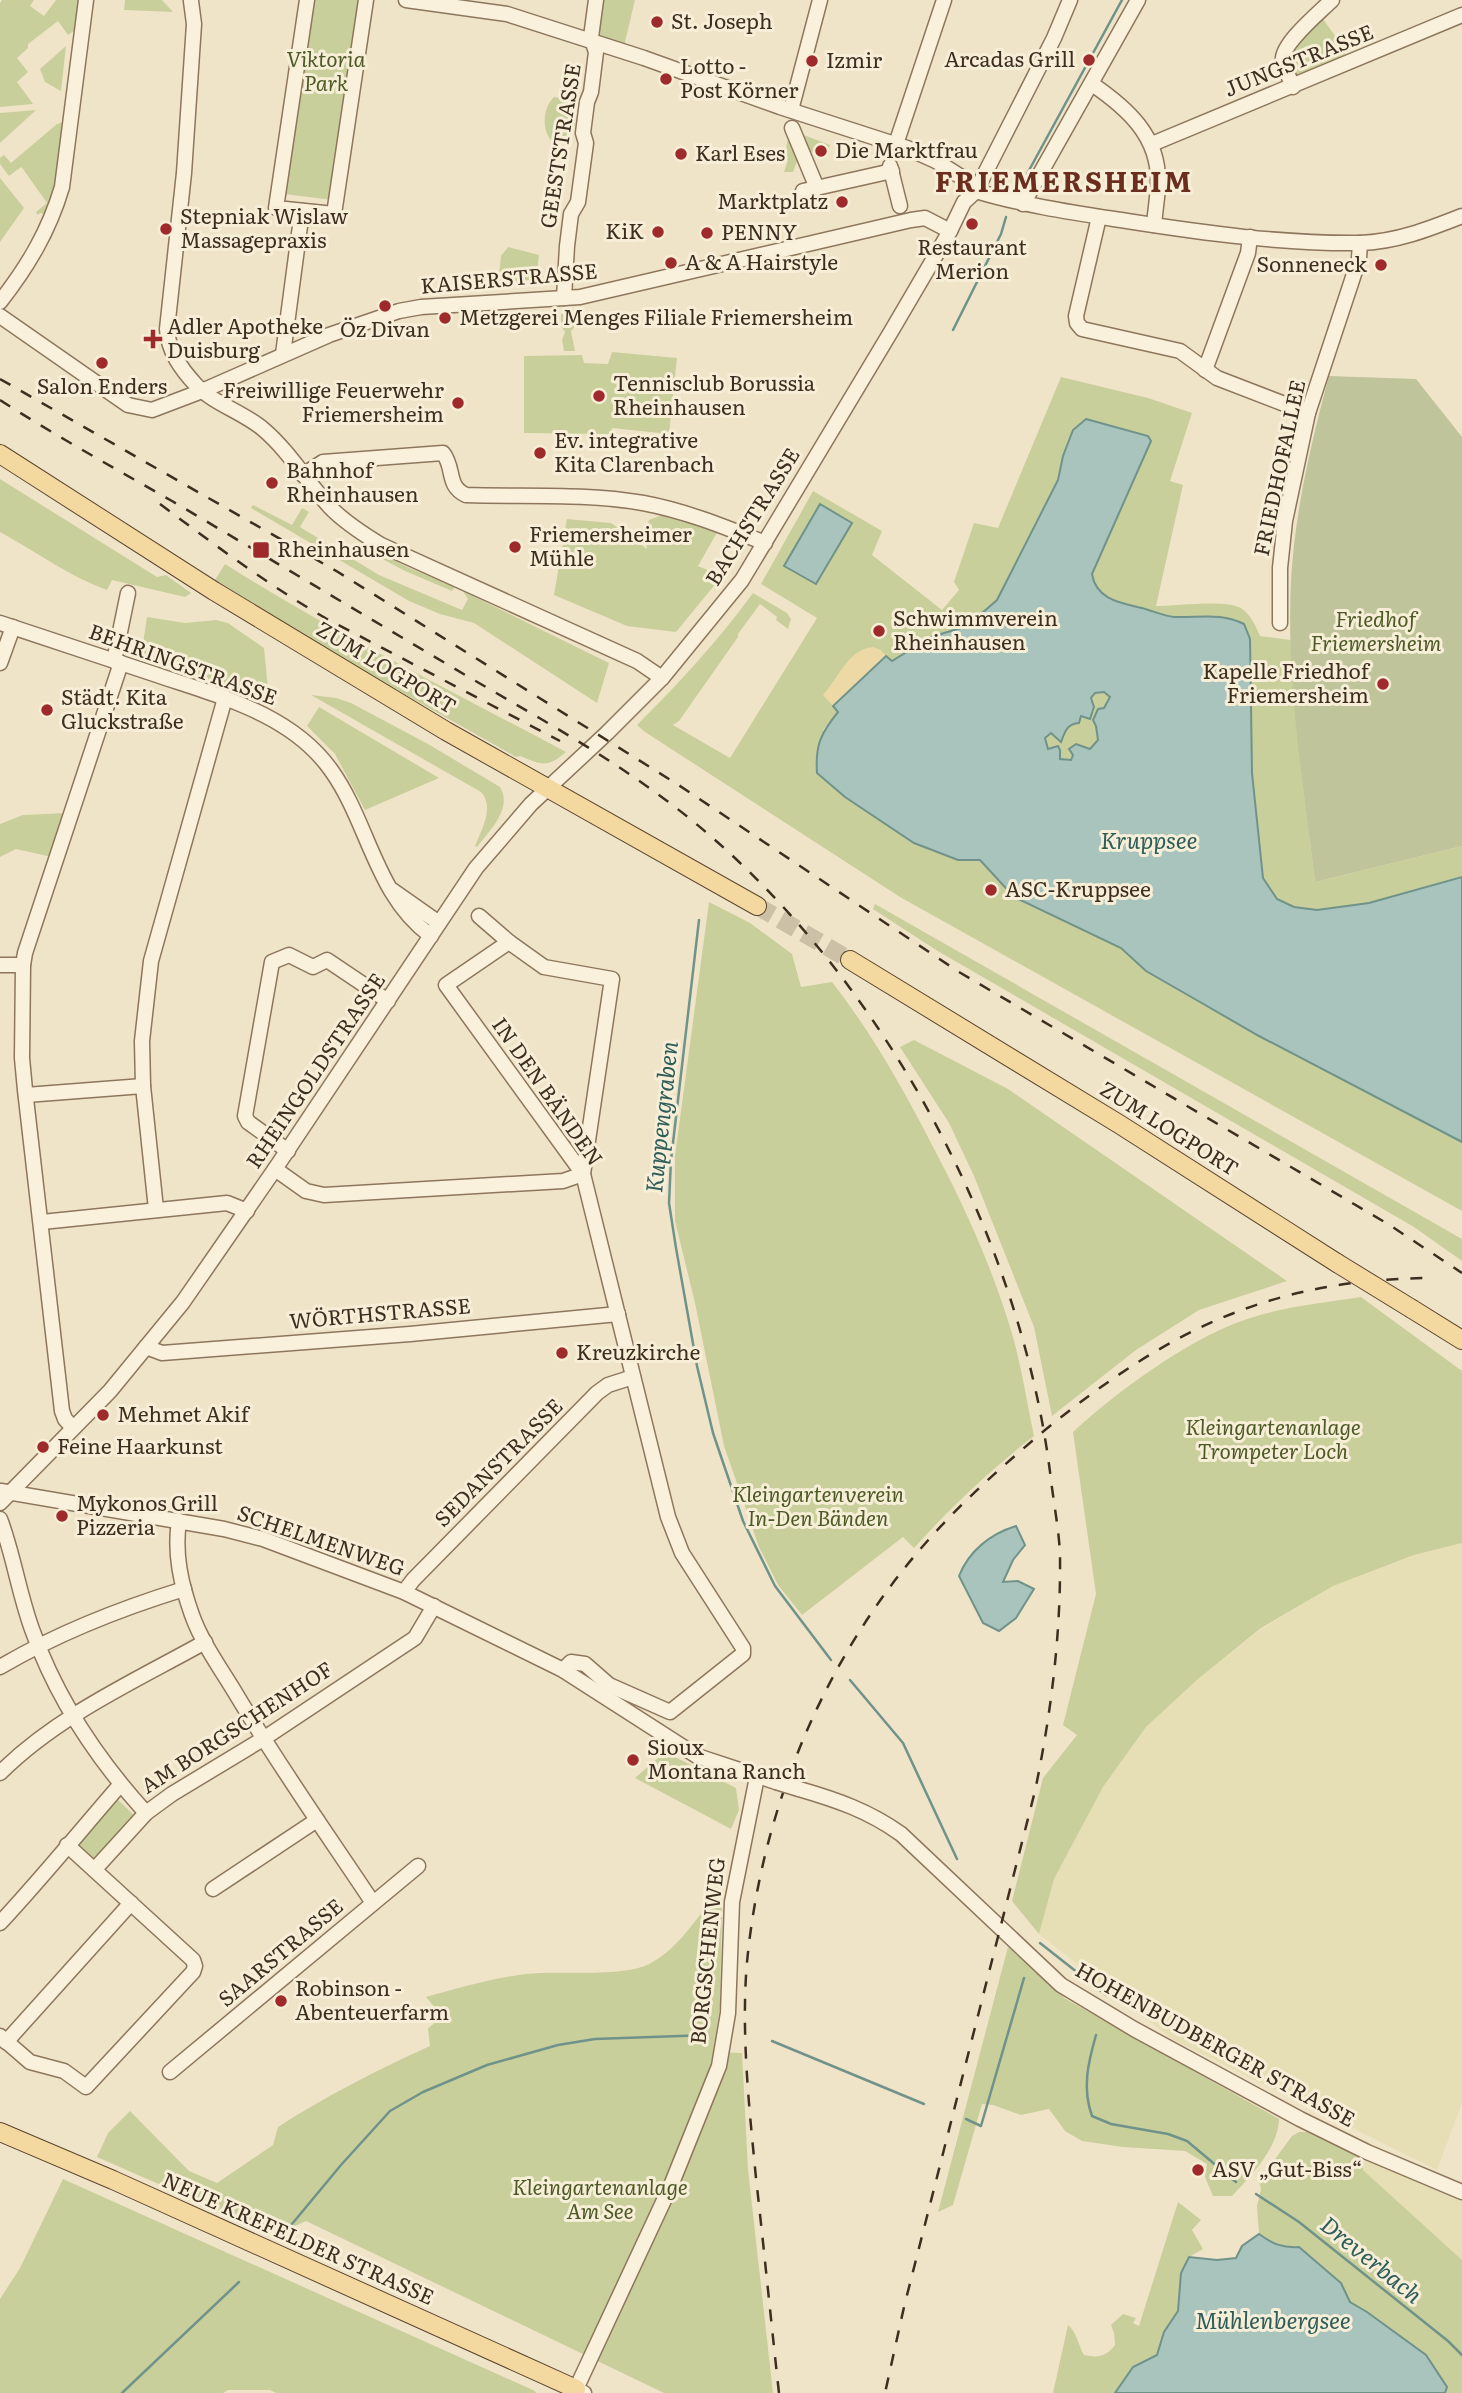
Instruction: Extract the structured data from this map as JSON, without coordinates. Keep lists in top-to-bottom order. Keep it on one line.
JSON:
{"streets":{"main road":["ZUM LOGPORT","NEUE KREFELDER STRASSE"],"street":["JUNGSTRASSE","GEESTSTRASSE","KAISERSTRASSE","FRIEDHOFALLEE","BACHSTRASSE","BEHRINGSTRASSE","RHEINGOLDSTRASSE","IN DEN BÄNDEN","WÖRTHSTRASSE","SEDANSTRASSE","SCHELMENWEG","AM BORGSCHENHOF","BORGSCHENWEG","SAARSTRASSE","HOHENBUDBERGER STRASSE"]},"crossings":[["GEESTSTRASSE","KAISERSTRASSE"],["KAISERSTRASSE","BACHSTRASSE"],["BACHSTRASSE","RHEINGOLDSTRASSE"],["BEHRINGSTRASSE","RHEINGOLDSTRASSE"],["ZUM LOGPORT","RHEINGOLDSTRASSE"],["RHEINGOLDSTRASSE","WÖRTHSTRASSE"],["RHEINGOLDSTRASSE","SCHELMENWEG"],["IN DEN BÄNDEN","WÖRTHSTRASSE"],["IN DEN BÄNDEN","SEDANSTRASSE"],["IN DEN BÄNDEN","SCHELMENWEG"],["SEDANSTRASSE","SCHELMENWEG"],["SCHELMENWEG","AM BORGSCHENHOF"],["SCHELMENWEG","BORGSCHENWEG"],["SCHELMENWEG","HOHENBUDBERGER STRASSE"],["BORGSCHENWEG","HOHENBUDBERGER STRASSE"],["BORGSCHENWEG","NEUE KREFELDER STRASSE"]],"districts":["FRIEMERSHEIM"],"water":["Kruppsee","Kuppengraben","Dreverbach","Mühlenbergsee"],"parks":["Viktoria Park","Friedhof Friemersheim","Kleingartenanlage Trompeter Loch","Kleingartenverein In-Den Bänden","Kleingartenanlage Am See"],"places":{"other":["St. Joseph","Arcadas Grill","Izmir","Lotto - Post Körner","Die Marktfrau","Karl Eses","Marktplatz","Restaurant Merion","Stepniak Wislaw Massagepraxis","KiK","PENNY","A & A Hairstyle","Sonneneck","Öz Divan","Metzgerei Menges Filiale Friemersheim","Salon Enders","Tennisclub Borussia Rheinhausen","Freiwillige Feuerwehr Friemersheim","Ev. integrative Kita Clarenbach","Bahnhof Rheinhausen","Friemersheimer Mühle","Schwimmverein Rheinhausen","Kapelle Friedhof Friemersheim","Städt. Kita Gluckstraße","ASC-Kruppsee","Kreuzkirche","Mehmet Akif","Feine Haarkunst","Mykonos Grill Pizzeria","Sioux Montana Ranch","Robinson - Abenteuerfarm","ASV „Gut-Biss“"],"health":["Adler Apotheke Duisburg"],"transit":["Rheinhausen"]}}
